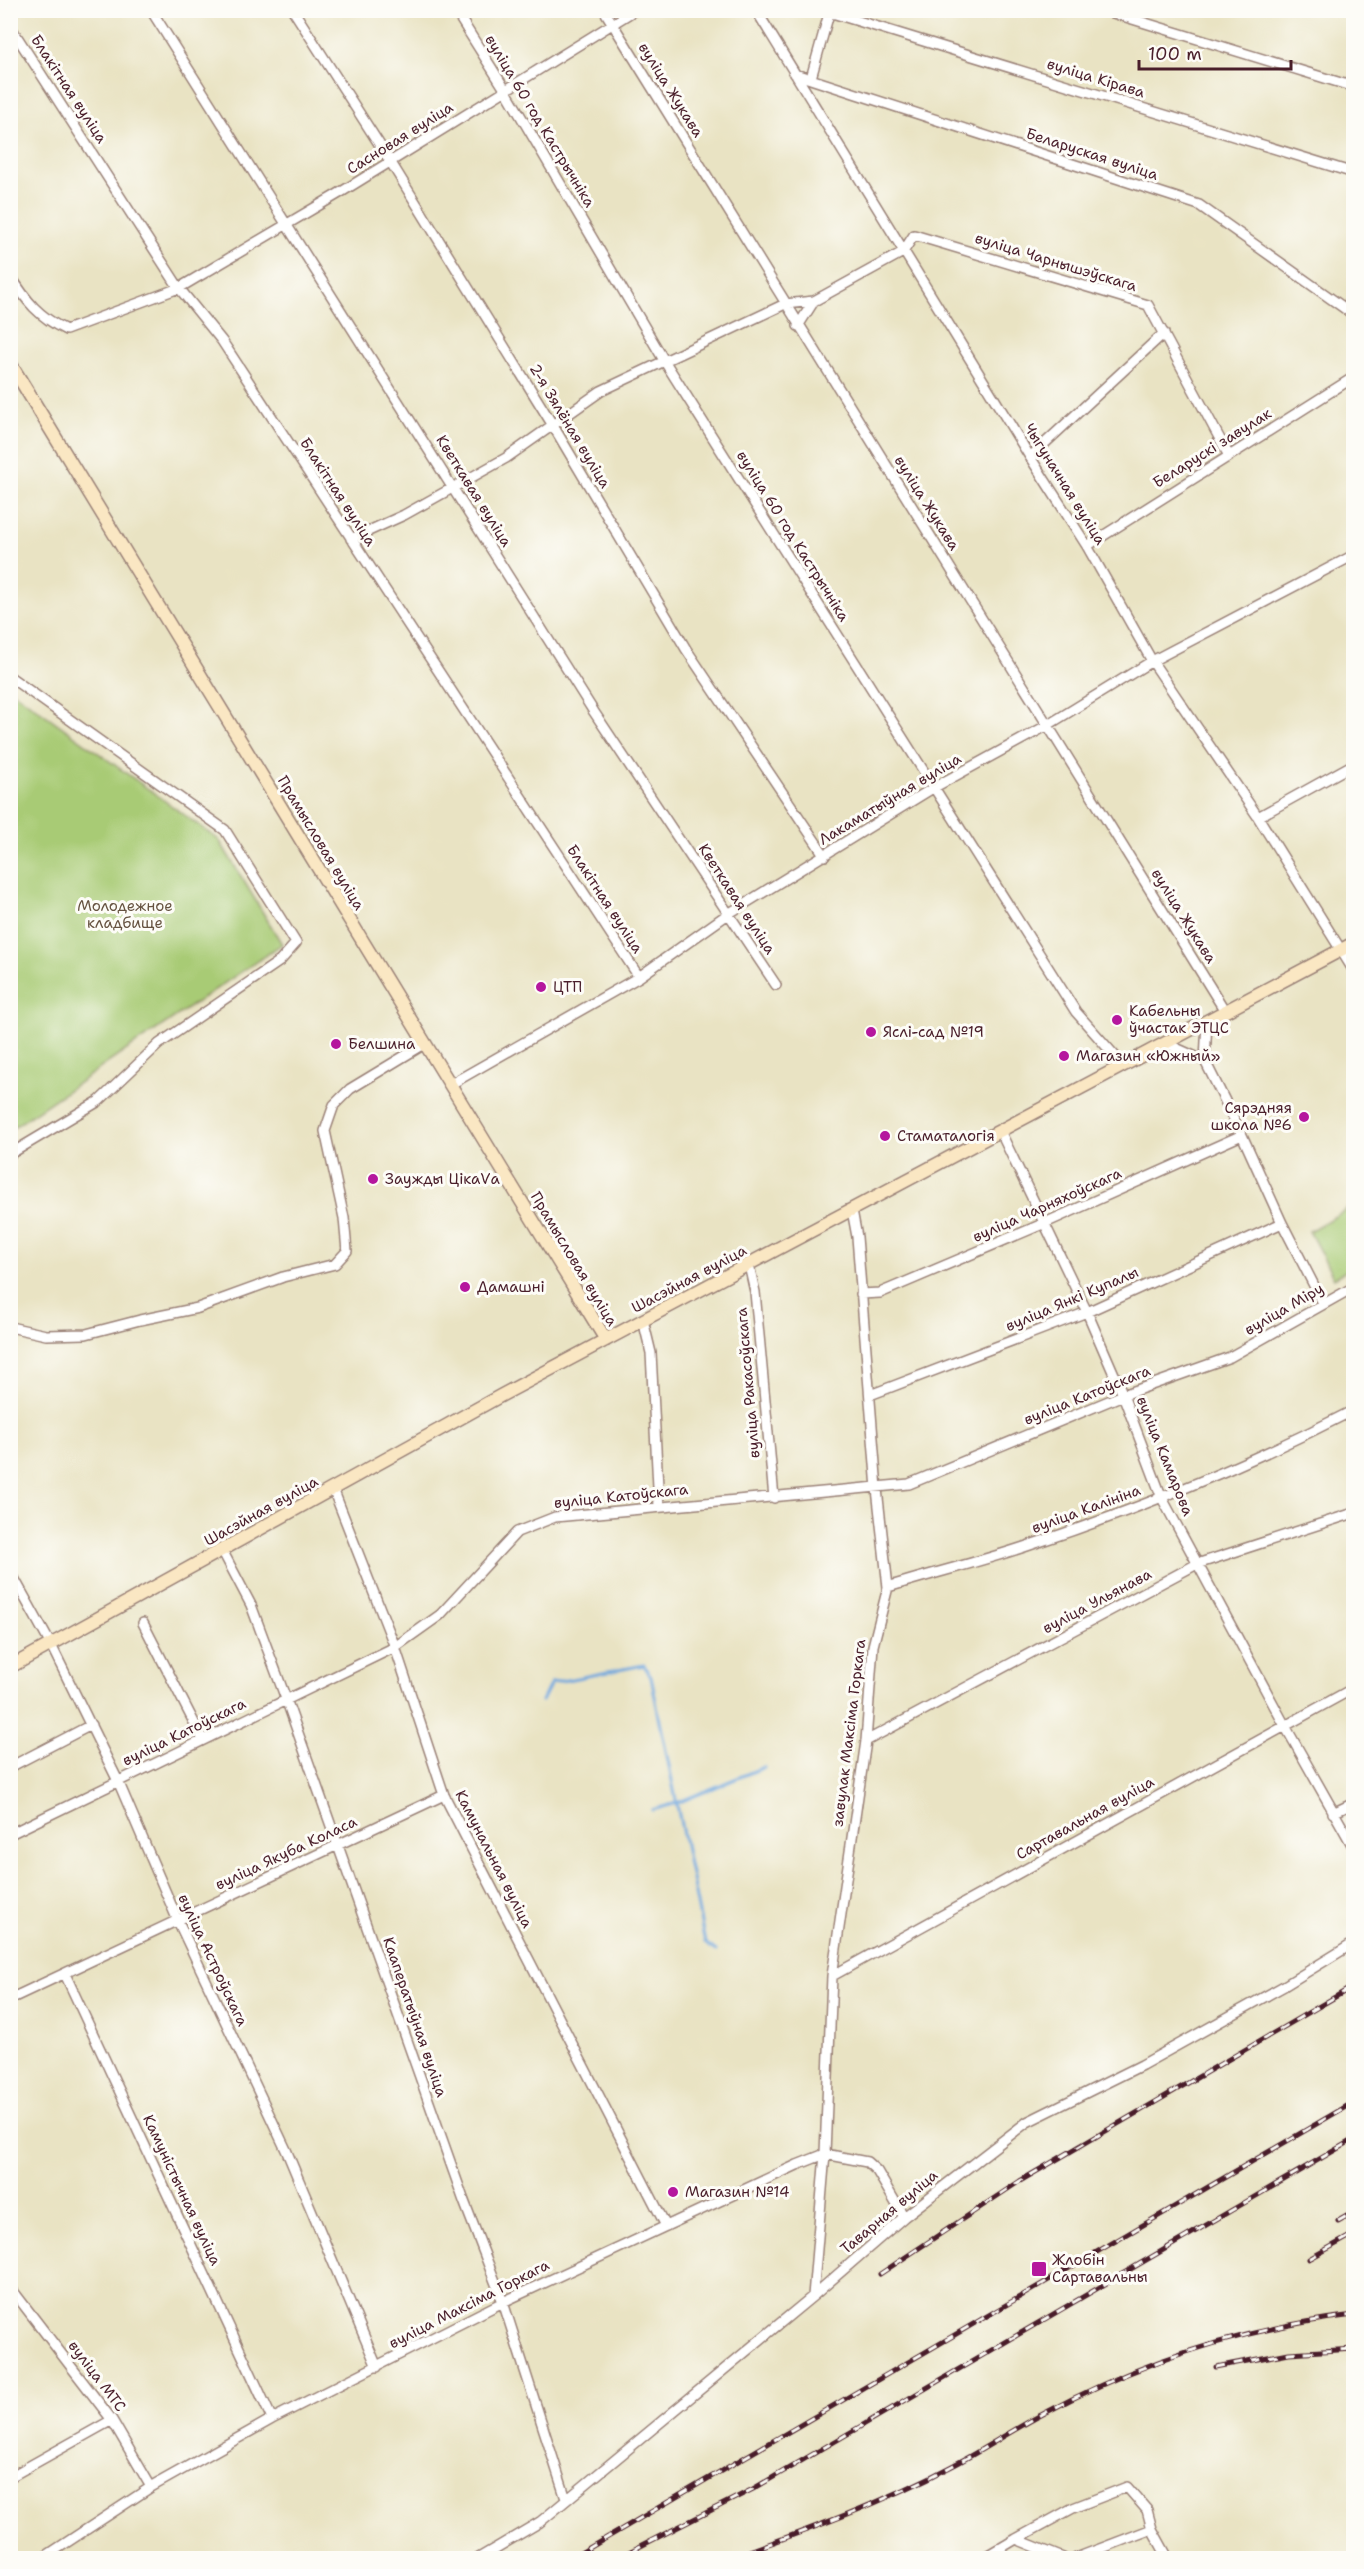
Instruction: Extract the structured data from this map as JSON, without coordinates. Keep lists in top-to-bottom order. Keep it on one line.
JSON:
{"streets":{"main road":["Прамысловая вуліца","Шасэйная вуліца"],"street":["вуліца Кірава","Блакітная вуліца","вуліца Жукава","вуліца 60 год Кастрычніка","Сасновая вуліца","Беларуская вуліца","вуліца Чарнышэўскага","2-я Зялёная вуліца","Беларускі завулак","Чыгуначная вуліца","Кветкавая вуліца","Лакаматыўная вуліца","вуліца Чарняхоўскага","вуліца Янкі Купалы","вуліца Міру","вуліца Ракасоўскага","вуліца Катоўскага","вуліца Камарова","вуліца Калініна","вуліца Ульянава","завулак Максіма Горкага","Сартавальная вуліца","вуліца Якуба Коласа","Камунальная вуліца","вуліца Астроўскага","Кааператыўная вуліца","Камуністычная вуліца","Таварная вуліца","вуліца Максіма Горкага","вуліца МТС"]},"crossings":[["Блакітная вуліца","Сасновая вуліца"],["Блакітная вуліца","Лакаматыўная вуліца"],["вуліца Жукава","Сасновая вуліца"],["вуліца Жукава","Лакаматыўная вуліца"],["вуліца Жукава","Шасэйная вуліца"],["вуліца 60 год Кастрычніка","Сасновая вуліца"],["вуліца 60 год Кастрычніка","Лакаматыўная вуліца"],["вуліца 60 год Кастрычніка","Шасэйная вуліца"],["Сасновая вуліца","2-я Зялёная вуліца"],["Сасновая вуліца","Кветкавая вуліца"],["Беларуская вуліца","Чыгуначная вуліца"],["вуліца Чарнышэўскага","Беларускі завулак"],["вуліца Чарнышэўскага","Чыгуначная вуліца"],["2-я Зялёная вуліца","Лакаматыўная вуліца"],["Беларускі завулак","Чыгуначная вуліца"],["Чыгуначная вуліца","Лакаматыўная вуліца"],["Чыгуначная вуліца","Шасэйная вуліца"],["Кветкавая вуліца","Лакаматыўная вуліца"],["Лакаматыўная вуліца","Прамысловая вуліца"],["Прамысловая вуліца","Шасэйная вуліца"],["вуліца Чарняхоўскага","вуліца Камарова"],["вуліца Чарняхоўскага","завулак Максіма Горкага"],["Шасэйная вуліца","вуліца Ракасоўскага"],["Шасэйная вуліца","вуліца Камарова"],["Шасэйная вуліца","завулак Максіма Горкага"],["Шасэйная вуліца","Камунальная вуліца"],["Шасэйная вуліца","вуліца Астроўскага"],["Шасэйная вуліца","Кааператыўная вуліца"],["вуліца Янкі Купалы","вуліца Камарова"],["вуліца Янкі Купалы","завулак Максіма Горкага"],["вуліца Міру","вуліца Катоўскага"],["вуліца Ракасоўскага","вуліца Катоўскага"],["вуліца Катоўскага","вуліца Камарова"],["вуліца Катоўскага","завулак Максіма Горкага"],["вуліца Катоўскага","Камунальная вуліца"],["вуліца Катоўскага","вуліца Астроўскага"],["вуліца Катоўскага","Кааператыўная вуліца"],["вуліца Камарова","вуліца Калініна"],["вуліца Камарова","вуліца Ульянава"],["вуліца Камарова","Сартавальная вуліца"],["вуліца Калініна","завулак Максіма Горкага"],["вуліца Ульянава","завулак Максіма Горкага"],["завулак Максіма Горкага","Сартавальная вуліца"],["завулак Максіма Горкага","Таварная вуліца"],["завулак Максіма Горкага","вуліца Максіма Горкага"],["вуліца Якуба Коласа","Камунальная вуліца"],["вуліца Якуба Коласа","вуліца Астроўскага"],["вуліца Якуба Коласа","Кааператыўная вуліца"],["вуліца Якуба Коласа","Камуністычная вуліца"],["Камунальная вуліца","вуліца Максіма Горкага"],["вуліца Астроўскага","вуліца Максіма Горкага"],["Кааператыўная вуліца","Таварная вуліца"],["Кааператыўная вуліца","вуліца Максіма Горкага"],["Камуністычная вуліца","вуліца Максіма Горкага"],["вуліца Максіма Горкага","вуліца МТС"]],"parks":["Молодежное кладбище"],"places":{"other":["ЦТП","Кабельны ўчастак ЭТЦС","Яслі-сад №19","Белшина","Магазин «Южный»","Сярэдняя школа №6","Стаматалогія","Заужды ЦікаVа","Дамашні","Магазин №14"],"transit":["Жлобін Сартавальны"]},"scale_bar":"100 m"}
